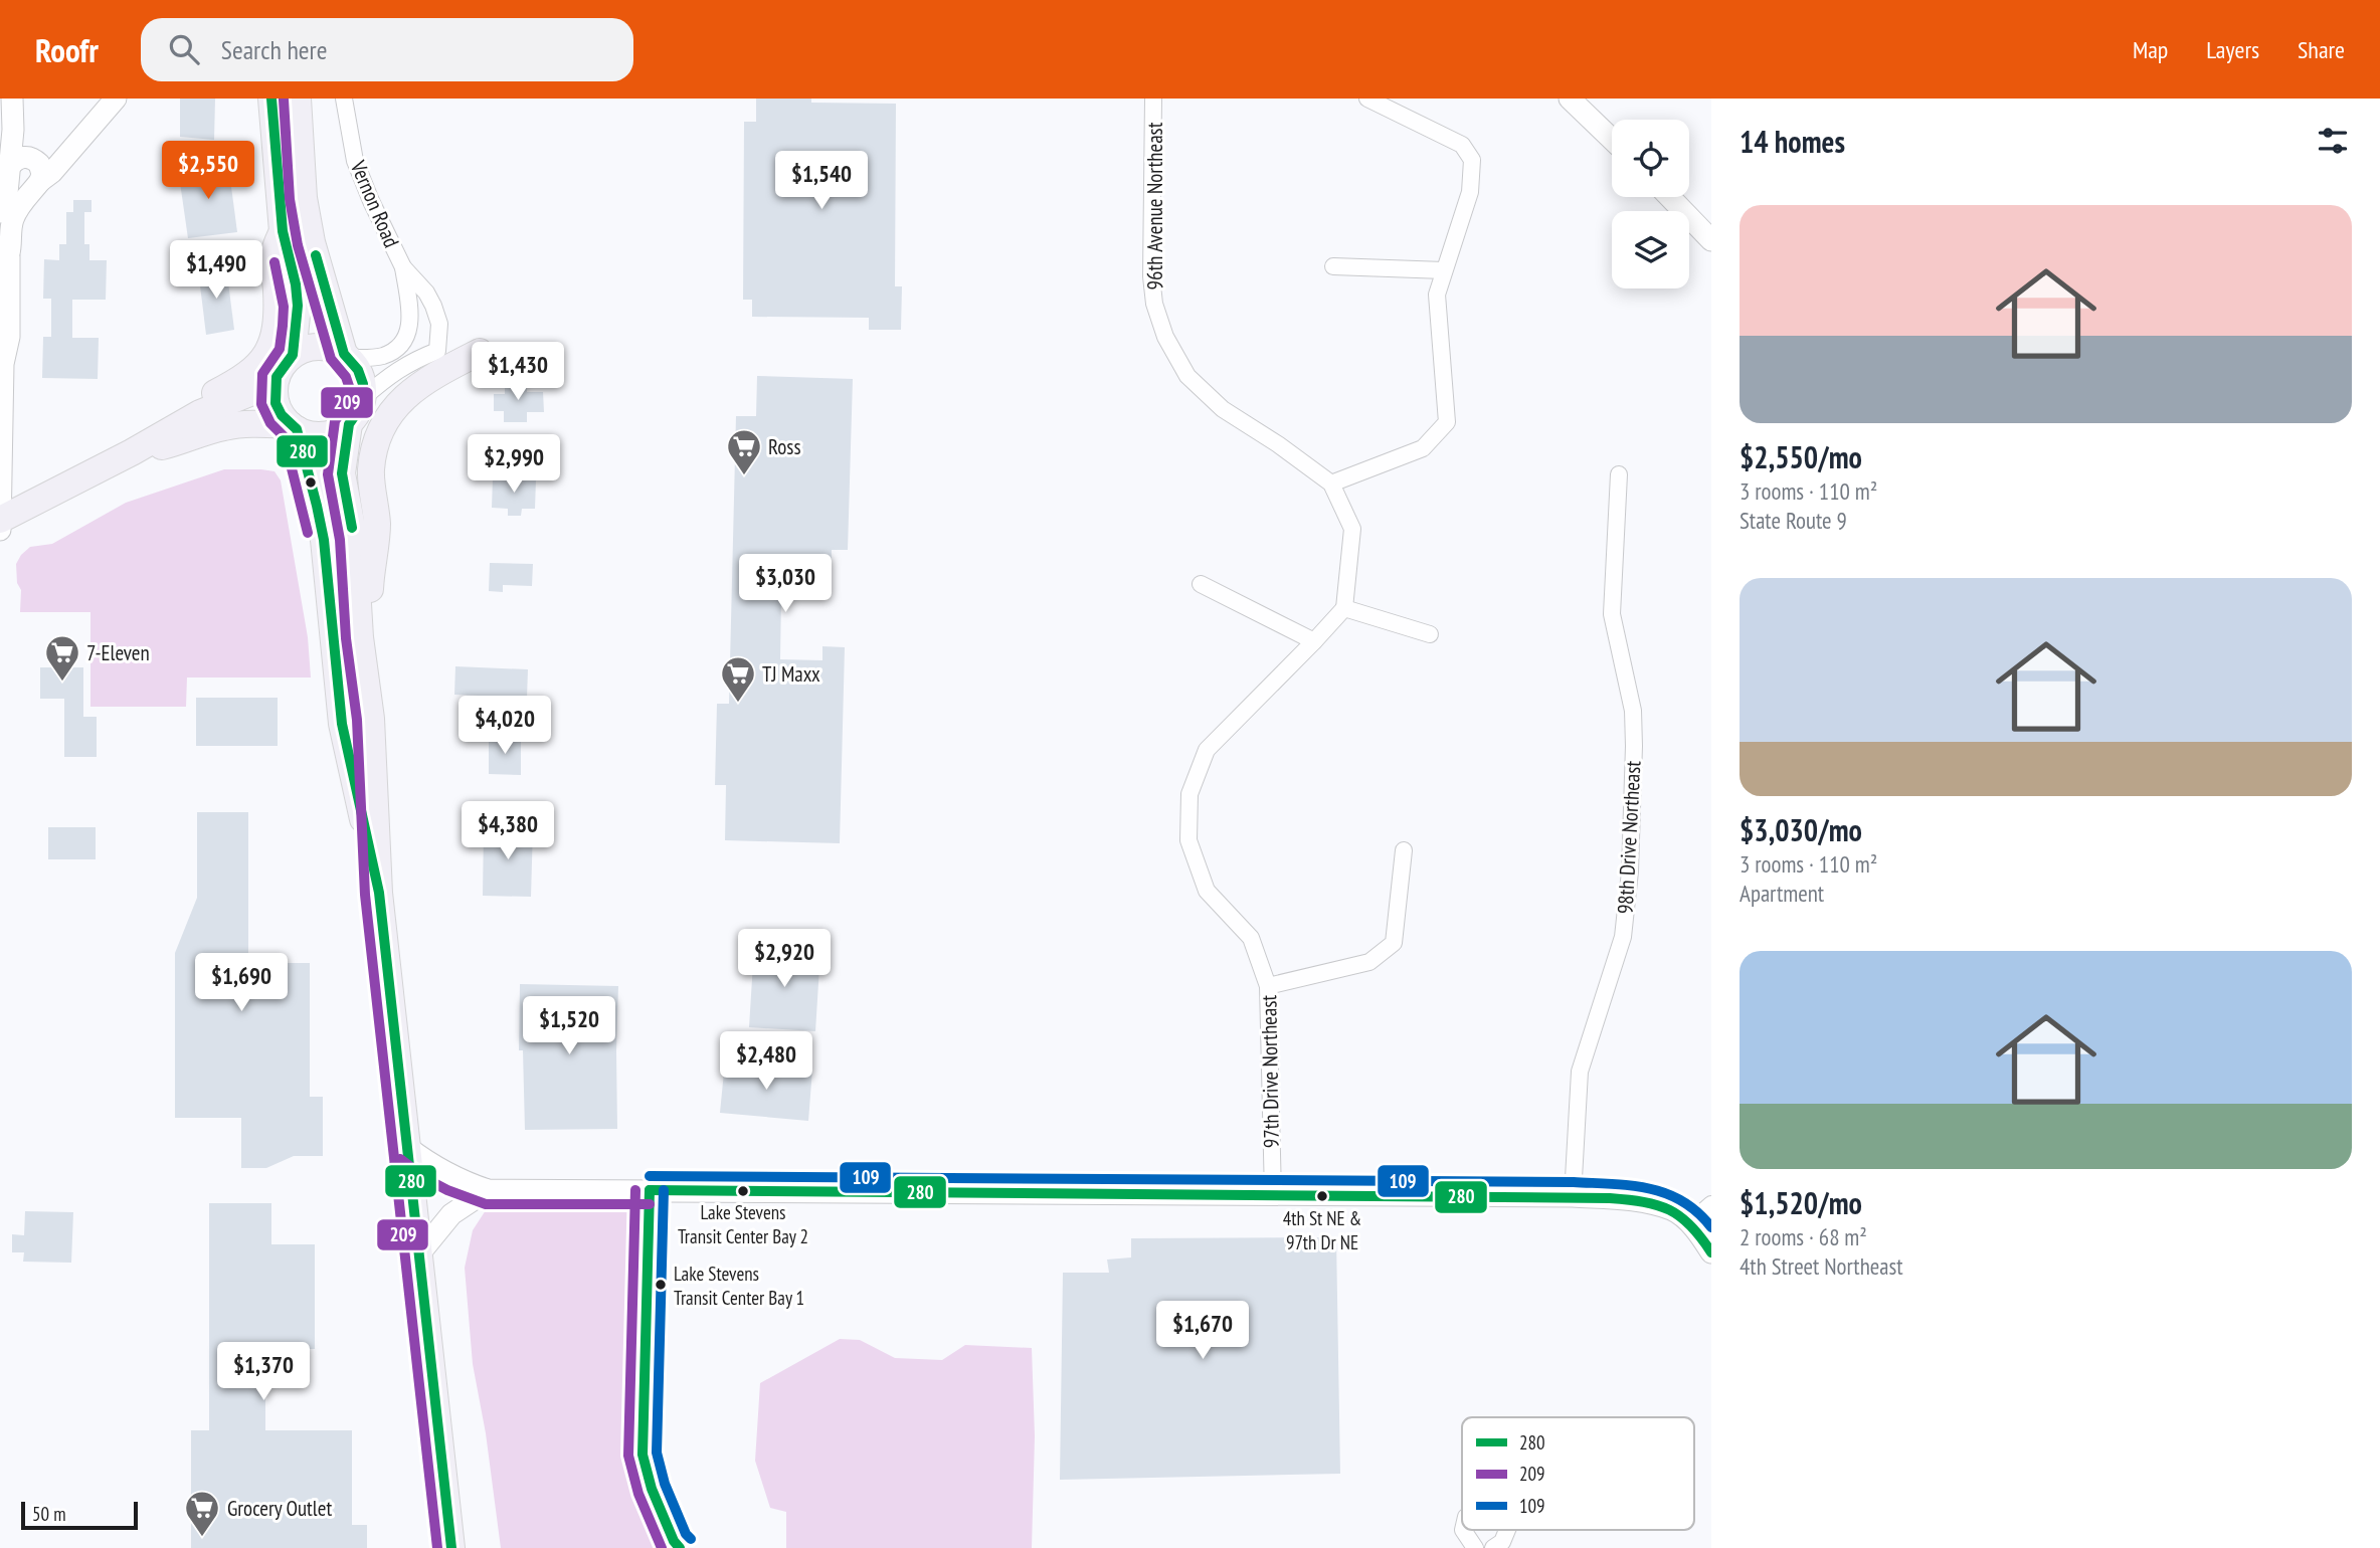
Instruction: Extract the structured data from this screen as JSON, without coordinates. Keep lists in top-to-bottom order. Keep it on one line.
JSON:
{"streets":{"street":["Vernon Road","96th Avenue Northeast","98th Drive Northeast","97th Drive Northeast"]},"crossings":[["96th Avenue Northeast","97th Drive Northeast"]],"places":{"supermarket":["Ross","7-Eleven","TJ Maxx","Grocery Outlet"],"other":["Lake Stevens Transit Center Bay 2","4th St NE & 97th Dr NE","Lake Stevens Transit Center Bay 1"]},"lines":["transit line 280","transit line 209","transit line 109"],"legend":["280","209","109"],"scale_bar":"50 m","page":{"header":"Roofr","search":"Search here","nav":["Map","Layers","Share"],"heading":"14 homes","price":["$2,550","$1,540","$1,490","$1,430","$2,990","$3,030","$4,020","$4,380","$2,920","$1,690","$1,520","$2,480","$1,670","$1,370"],"list":[{"name":"$2,550/mo","note":"3 rooms · 110 m² · State Route 9"},{"name":"$3,030/mo","note":"3 rooms · 110 m² · Apartment"},{"name":"$1,520/mo","note":"2 rooms · 68 m² · 4th Street Northeast"}],"scale":"50 m"}}
